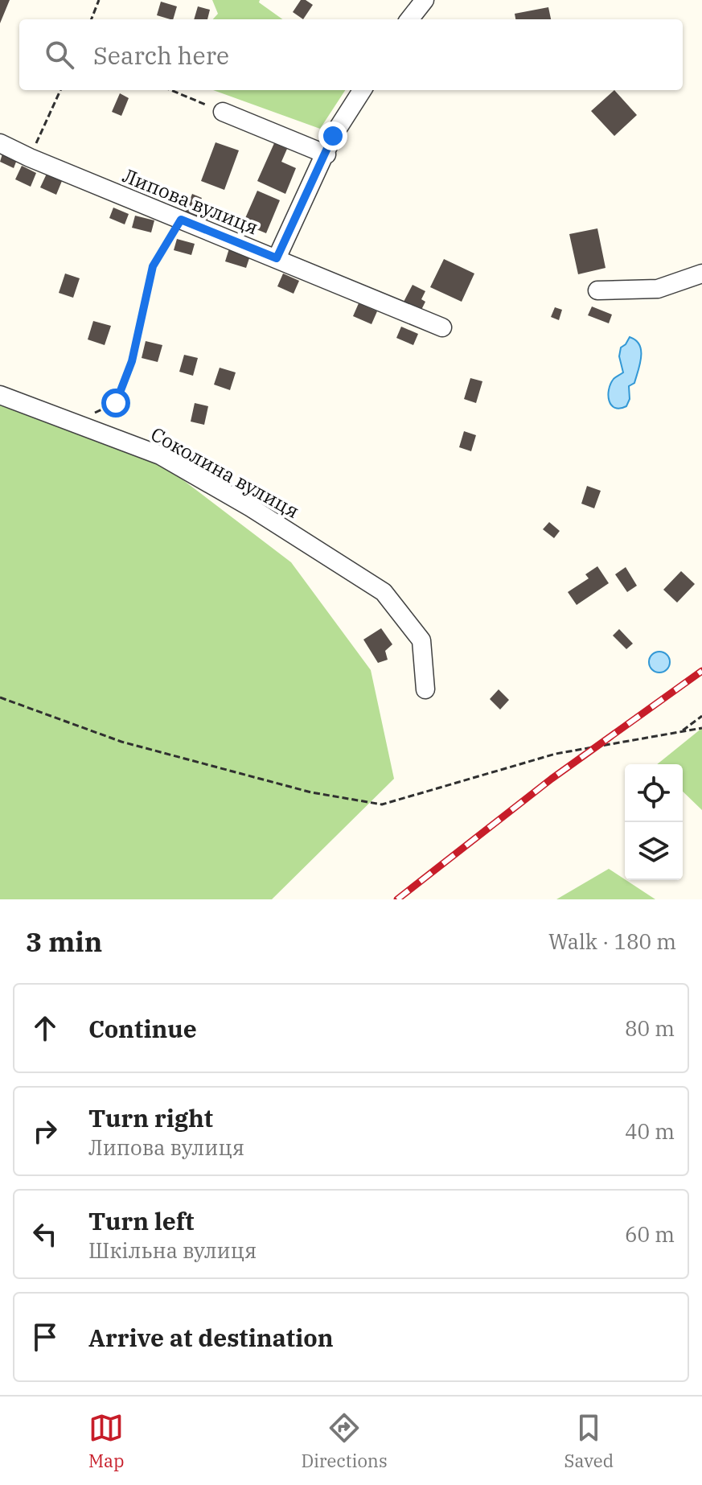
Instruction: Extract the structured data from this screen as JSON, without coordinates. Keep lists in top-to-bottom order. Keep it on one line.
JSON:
{"streets":{"street":["Липова вулиця","Соколина вулиця"]},"page":{"search":"Search here","heading":["3 min","Walk · 180 m"],"list":[["Continue","80 m"],["Turn right","Липова вулиця","40 m"],["Turn left","Шкільна вулиця","60 m"],"Arrive at destination"],"nav":["Map","Directions","Saved"]}}
